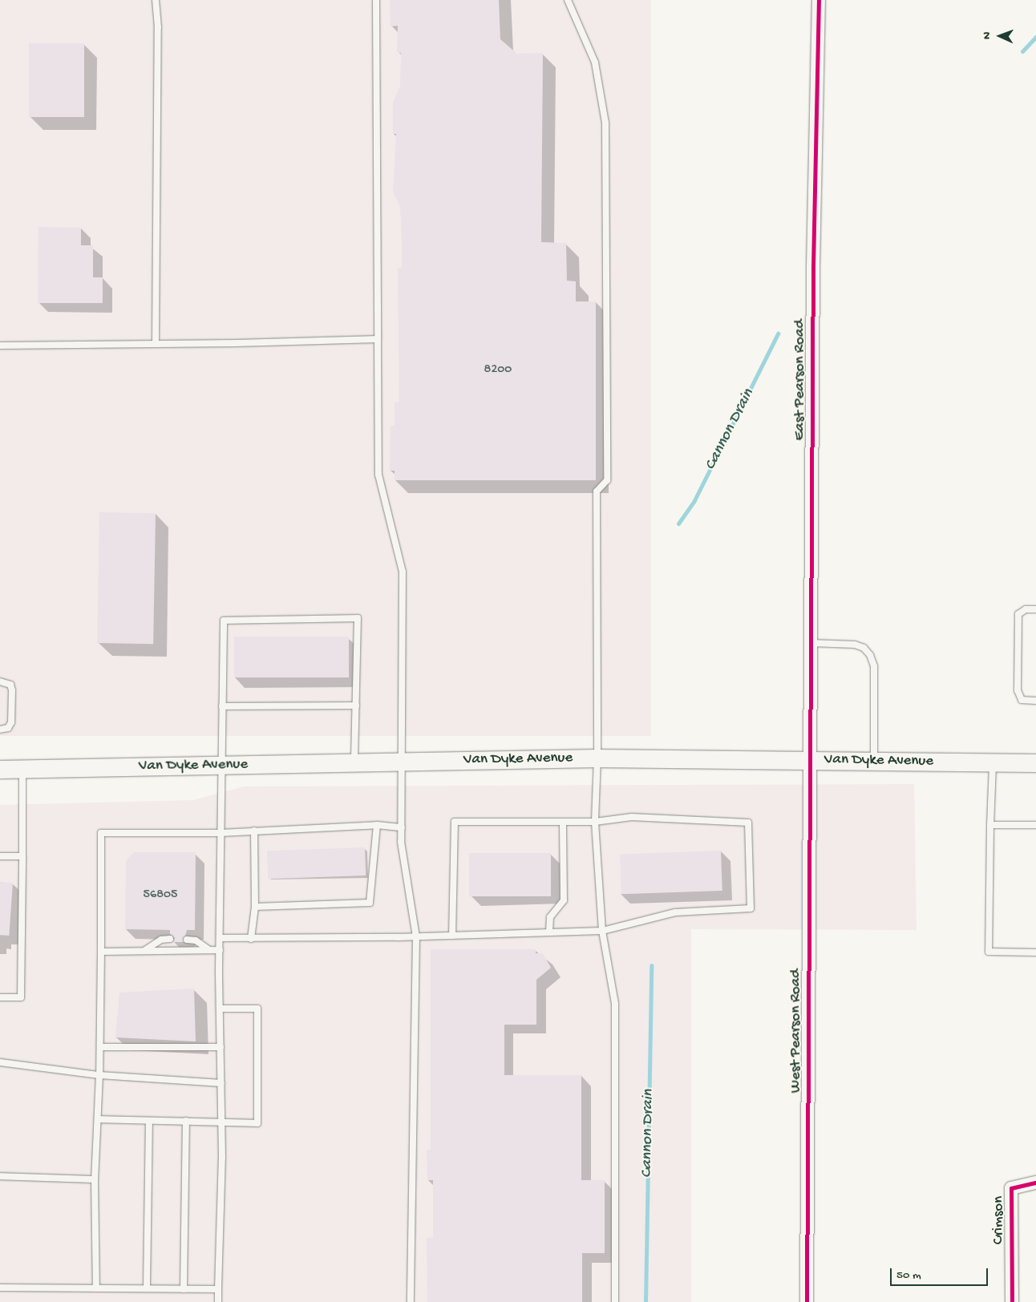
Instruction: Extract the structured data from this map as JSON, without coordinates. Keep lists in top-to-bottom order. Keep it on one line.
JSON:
{"streets":{"main road":["Van Dyke Avenue"],"street":["East Pearson Road","West Pearson Road","Crimson"]},"crossings":[["East Pearson Road","Van Dyke Avenue"],["East Pearson Road","West Pearson Road"],["Van Dyke Avenue","West Pearson Road"]],"water":["Cannon Drain"],"house_numbers":["8200","56805"],"scale_bar":"50 m","north":"left"}
